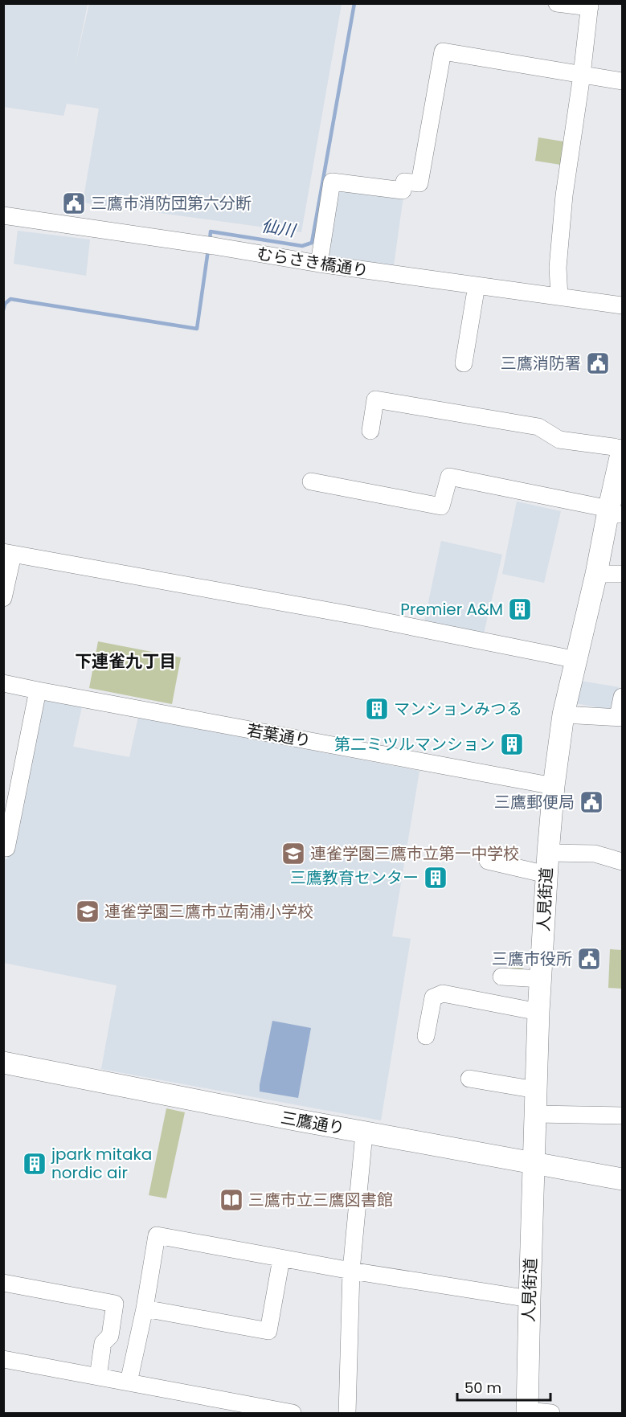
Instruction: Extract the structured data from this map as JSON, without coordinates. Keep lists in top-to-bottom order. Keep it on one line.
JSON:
{"streets":{"main road":["人見街道","三鷹通り"],"street":["むらさき橋通り","若葉通り"]},"crossings":[["若葉通り","人見街道"],["人見街道","三鷹通り"]],"districts":["下連雀九丁目"],"water":["仙川"],"places":{"public building":["三鷹市消防団第六分断","三鷹消防署","三鷹郵便局","三鷹市役所"],"building":["Premier A&M","マンションみつる","第二ミツルマンション","三鷹教育センター","jpark mitaka nordic air"],"school or university":["連雀学園三鷹市立第一中学校","連雀学園三鷹市立南浦小学校"],"library":["三鷹市立三鷹図書館"]},"scale_bar":"50 m"}
